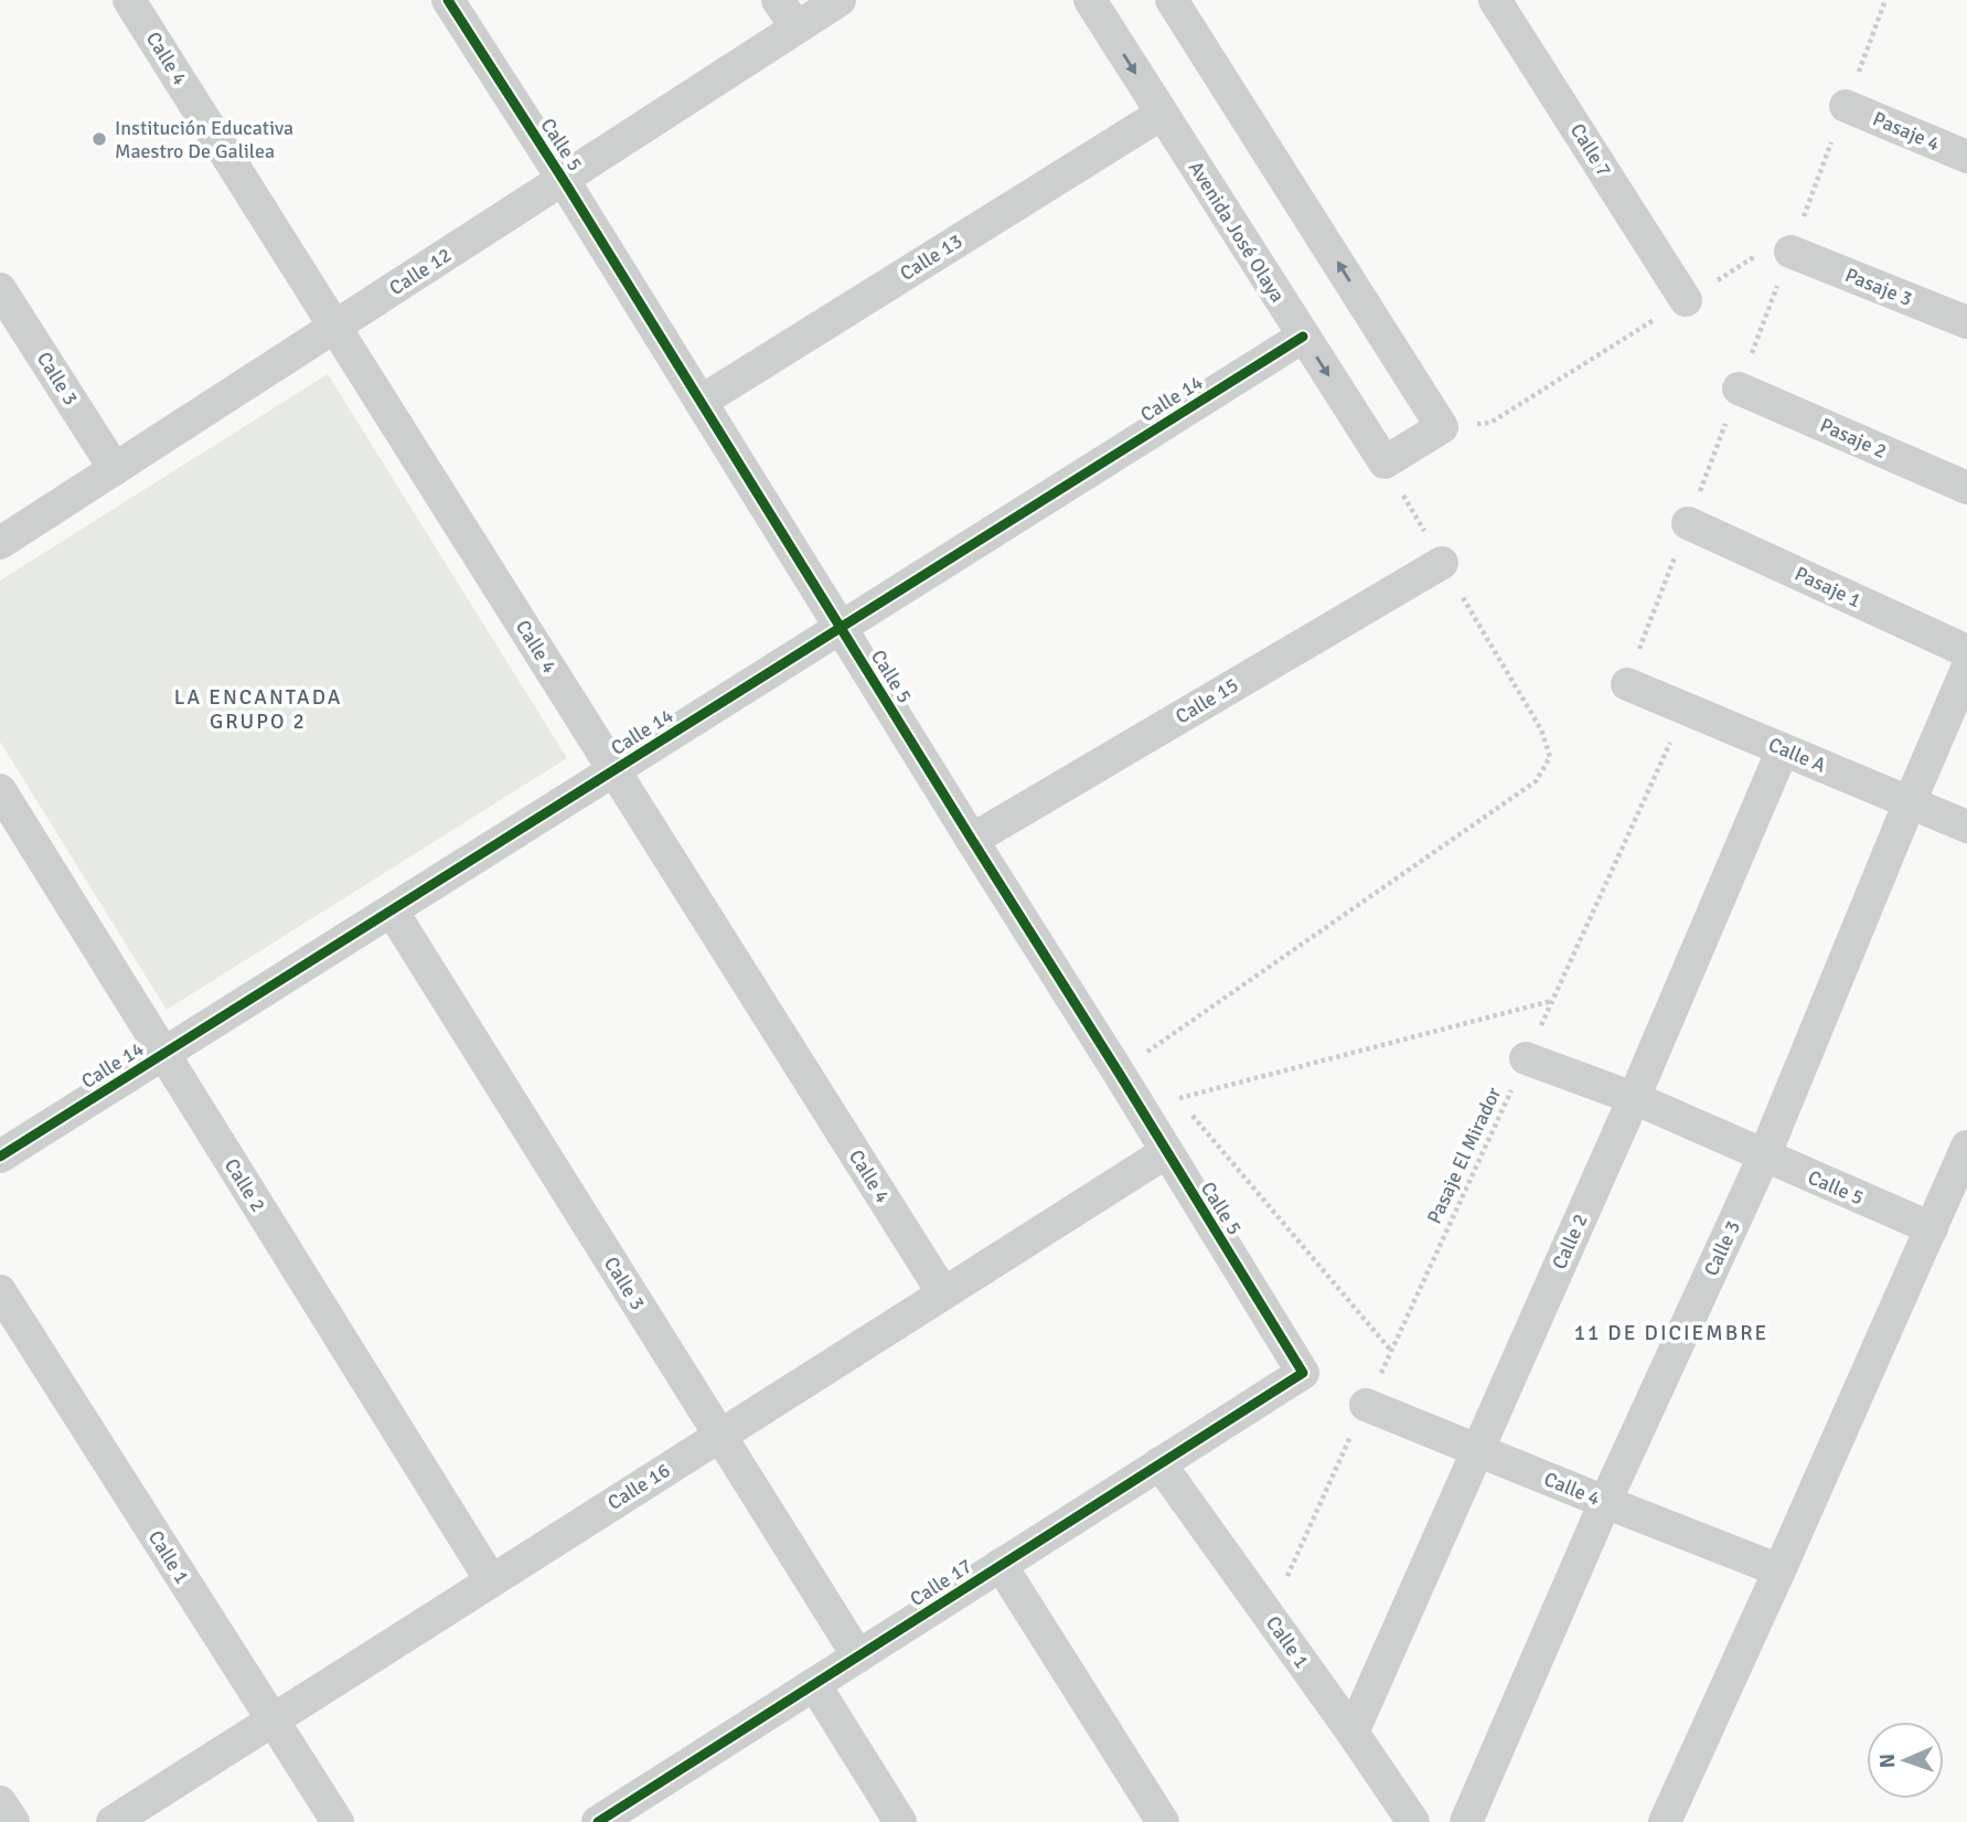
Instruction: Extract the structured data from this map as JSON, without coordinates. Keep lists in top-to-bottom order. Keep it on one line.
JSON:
{"streets":{"street":["Calle 4","Pasaje 4","Calle 5","Calle 7","Avenida José Olaya","Calle 13","Calle 12","Pasaje 3","Calle 3","Calle 14","Pasaje 2","Pasaje 1","Calle 15","Calle A","Calle 2","Calle 16","Calle 1","Calle 17"],"path":["Pasaje El Mirador"]},"crossings":[["Calle 4","Calle 12"],["Calle 4","Calle 3"],["Calle 4","Calle 14"],["Calle 4","Pasaje El Mirador"],["Calle 4","Calle 2"],["Calle 4","Calle 16"],["Calle 5","Calle 13"],["Calle 5","Calle 12"],["Calle 5","Calle 3"],["Calle 5","Calle 14"],["Calle 5","Calle 15"],["Calle 5","Pasaje El Mirador"],["Calle 5","Calle 2"],["Calle 5","Calle 16"],["Calle 5","Calle 17"],["Avenida José Olaya","Calle 13"],["Avenida José Olaya","Calle 14"],["Calle 12","Calle 3"],["Calle 3","Calle 14"],["Calle 3","Calle A"],["Calle 3","Calle 16"],["Calle 3","Calle 17"],["Calle 14","Calle 2"],["Calle A","Pasaje El Mirador"],["Calle A","Calle 2"],["Pasaje El Mirador","Calle 1"],["Calle 2","Calle 16"],["Calle 2","Calle 1"],["Calle 16","Calle 1"],["Calle 1","Calle 17"]],"one_way":["Avenida José Olaya"],"districts":["LA ENCANTADA GRUPO 2","11 DE DICIEMBRE"],"places":["Institución Educativa Maestro De Galilea"],"north":"left"}
